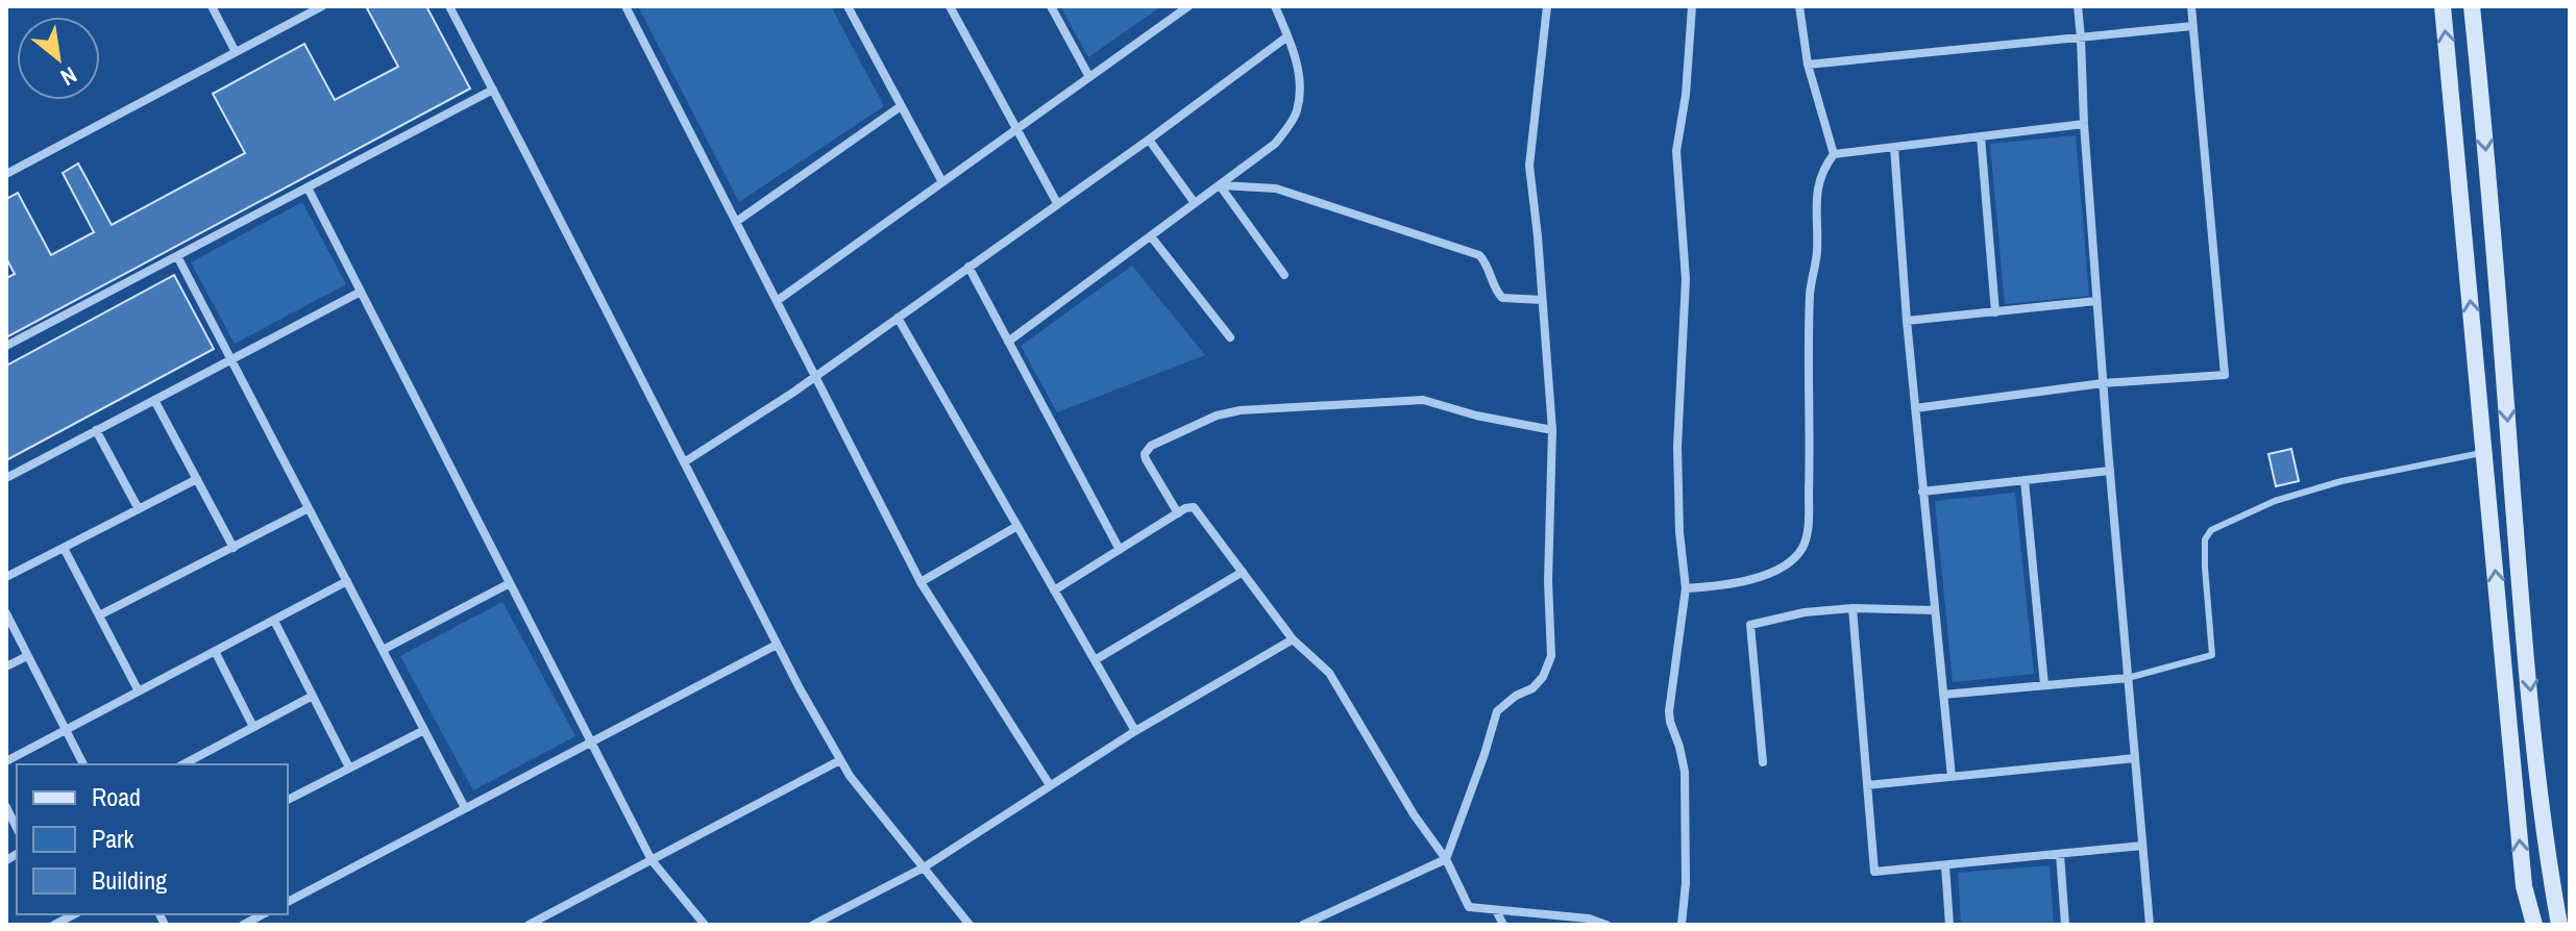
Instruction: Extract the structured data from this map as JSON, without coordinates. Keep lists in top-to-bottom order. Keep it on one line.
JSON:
{"legend":["Road","Park","Building"],"north":"bottom right"}
